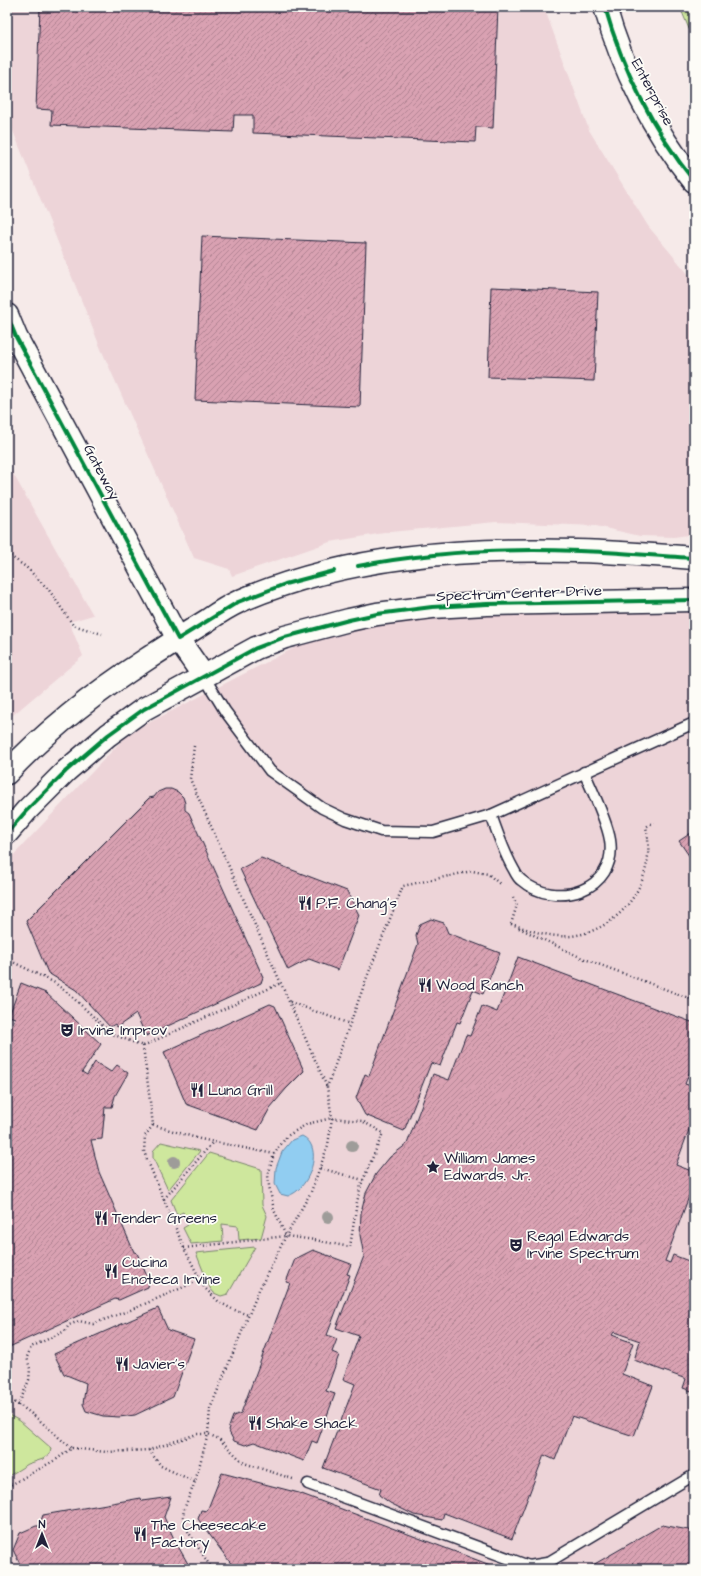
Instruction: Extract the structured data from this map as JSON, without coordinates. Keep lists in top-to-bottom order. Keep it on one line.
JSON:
{"streets":{"street":["Enterprise","Gateway","Spectrum Center Drive"]},"crossings":[["Gateway","Spectrum Center Drive"]],"places":{"restaurant":["P.F. Chang's","Wood Ranch","Luna Grill","Tender Greens","Cucina Enoteca Irvine","Javier's","Shake Shack","The Cheesecake Factory"],"theatre":["Irvine Improv","Regal Edwards Irvine Spectrum"],"place":["William James Edwards. Jr."]},"north":"top"}
